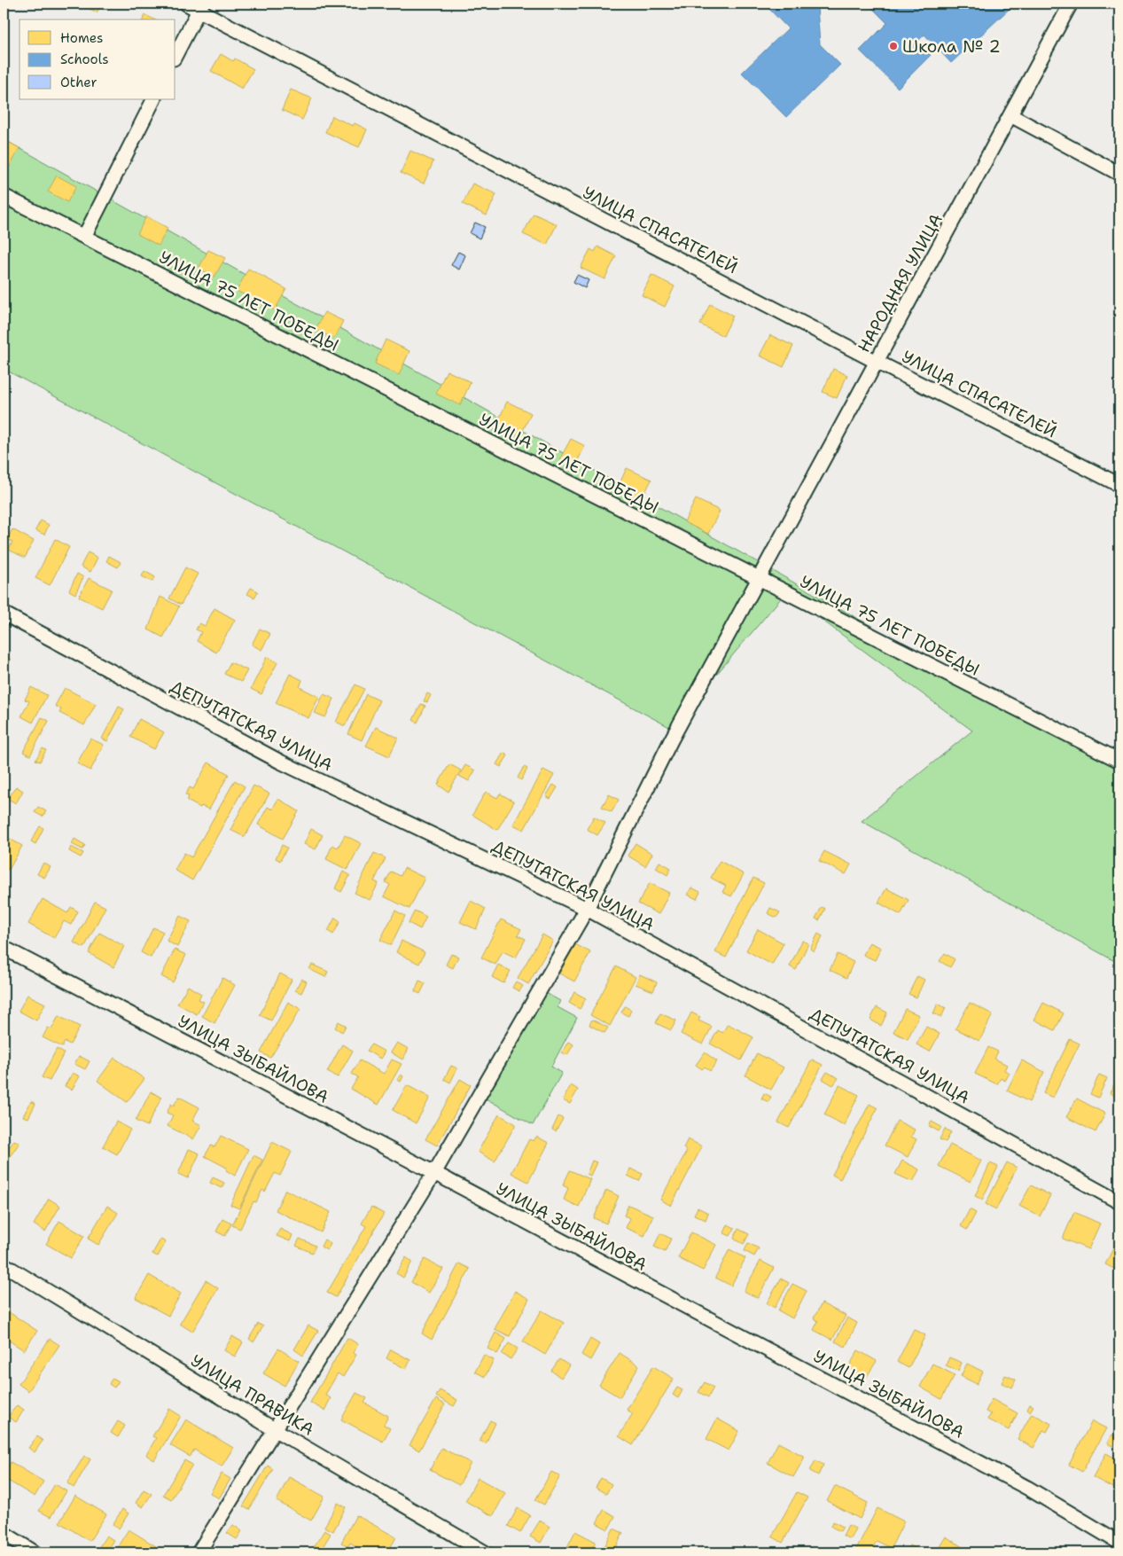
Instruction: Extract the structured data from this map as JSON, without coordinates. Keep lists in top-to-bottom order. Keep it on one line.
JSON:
{"streets":{"street":["УЛИЦА СПАСАТЕЛЕЙ","НАРОДНАЯ УЛИЦА","УЛИЦА 75 ЛЕТ ПОБЕДЫ","ДЕПУТАТСКАЯ УЛИЦА","УЛИЦА ЗЫБАЙЛОВА","УЛИЦА ПРАВИКА"]},"crossings":[["УЛИЦА СПАСАТЕЛЕЙ","НАРОДНАЯ УЛИЦА"],["НАРОДНАЯ УЛИЦА","УЛИЦА 75 ЛЕТ ПОБЕДЫ"],["НАРОДНАЯ УЛИЦА","ДЕПУТАТСКАЯ УЛИЦА"],["НАРОДНАЯ УЛИЦА","УЛИЦА ЗЫБАЙЛОВА"],["НАРОДНАЯ УЛИЦА","УЛИЦА ПРАВИКА"]],"places":["Школа № 2"],"legend":["Homes","Schools","Other"]}
